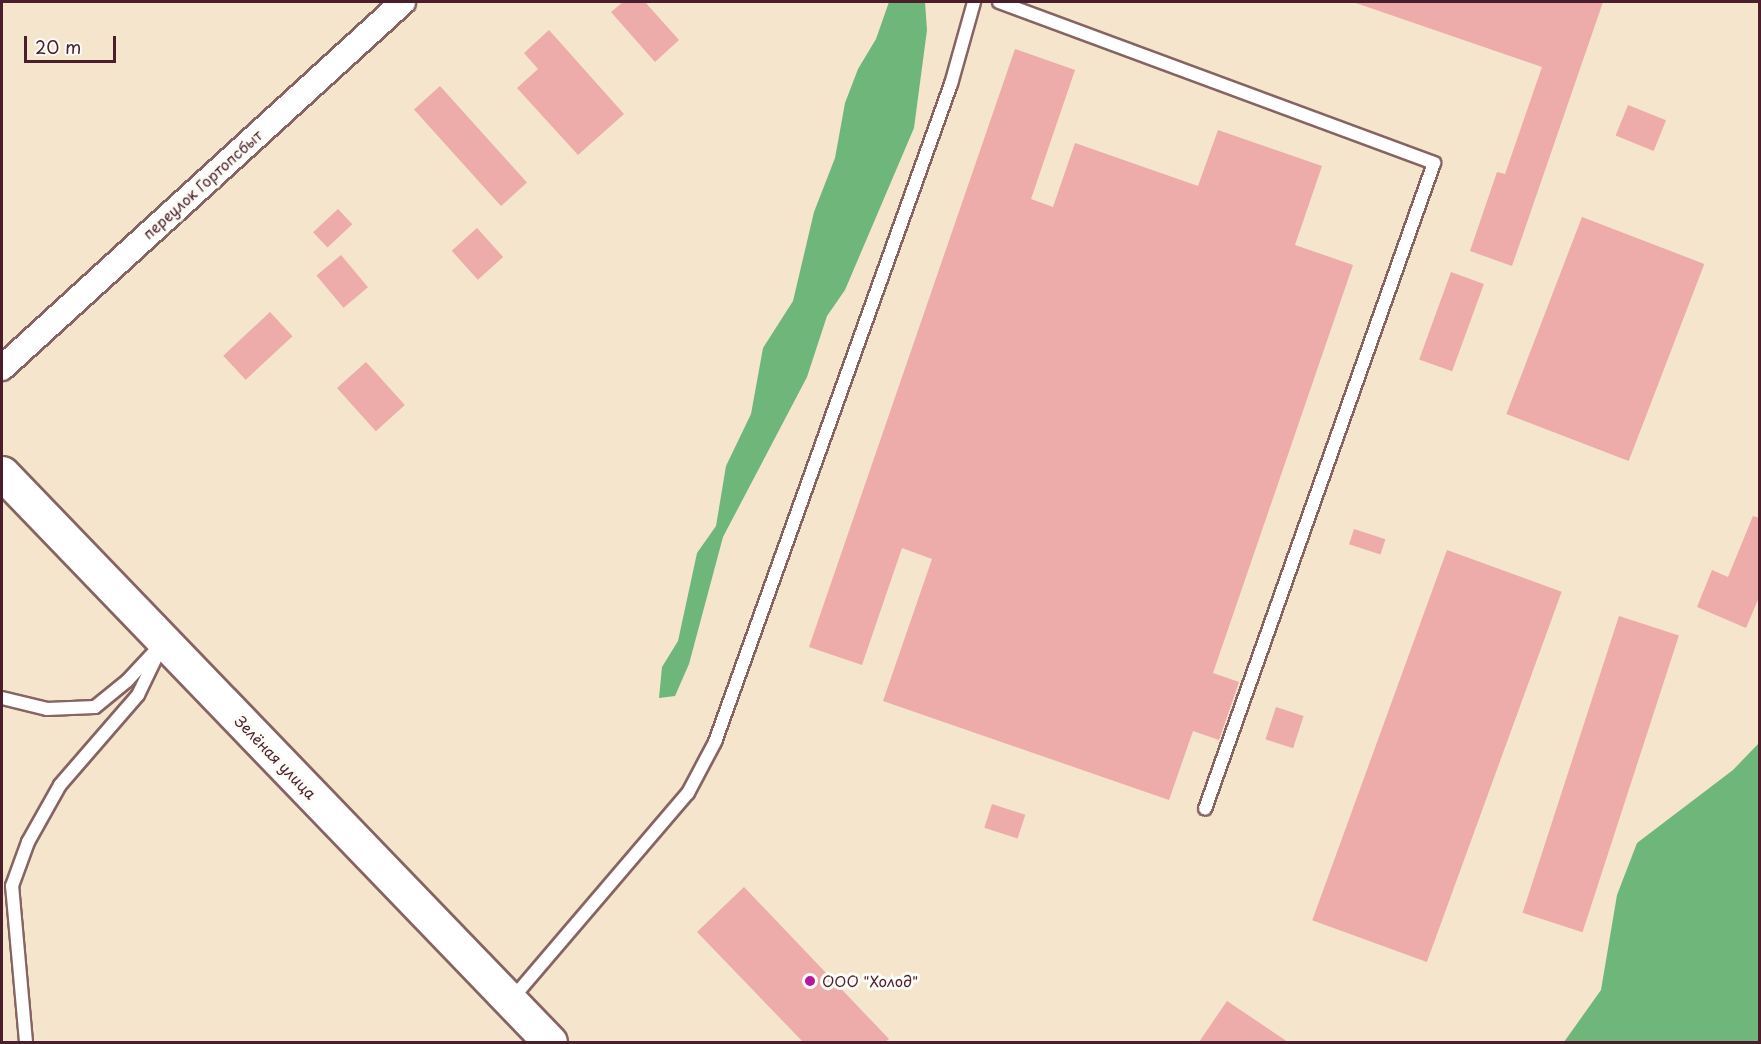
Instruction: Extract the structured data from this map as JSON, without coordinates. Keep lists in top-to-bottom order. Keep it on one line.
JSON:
{"streets":{"street":["переулок Гортопсбыт","Зелёная улица"]},"places":["ООО \"Холод\""],"scale_bar":"20 m"}
